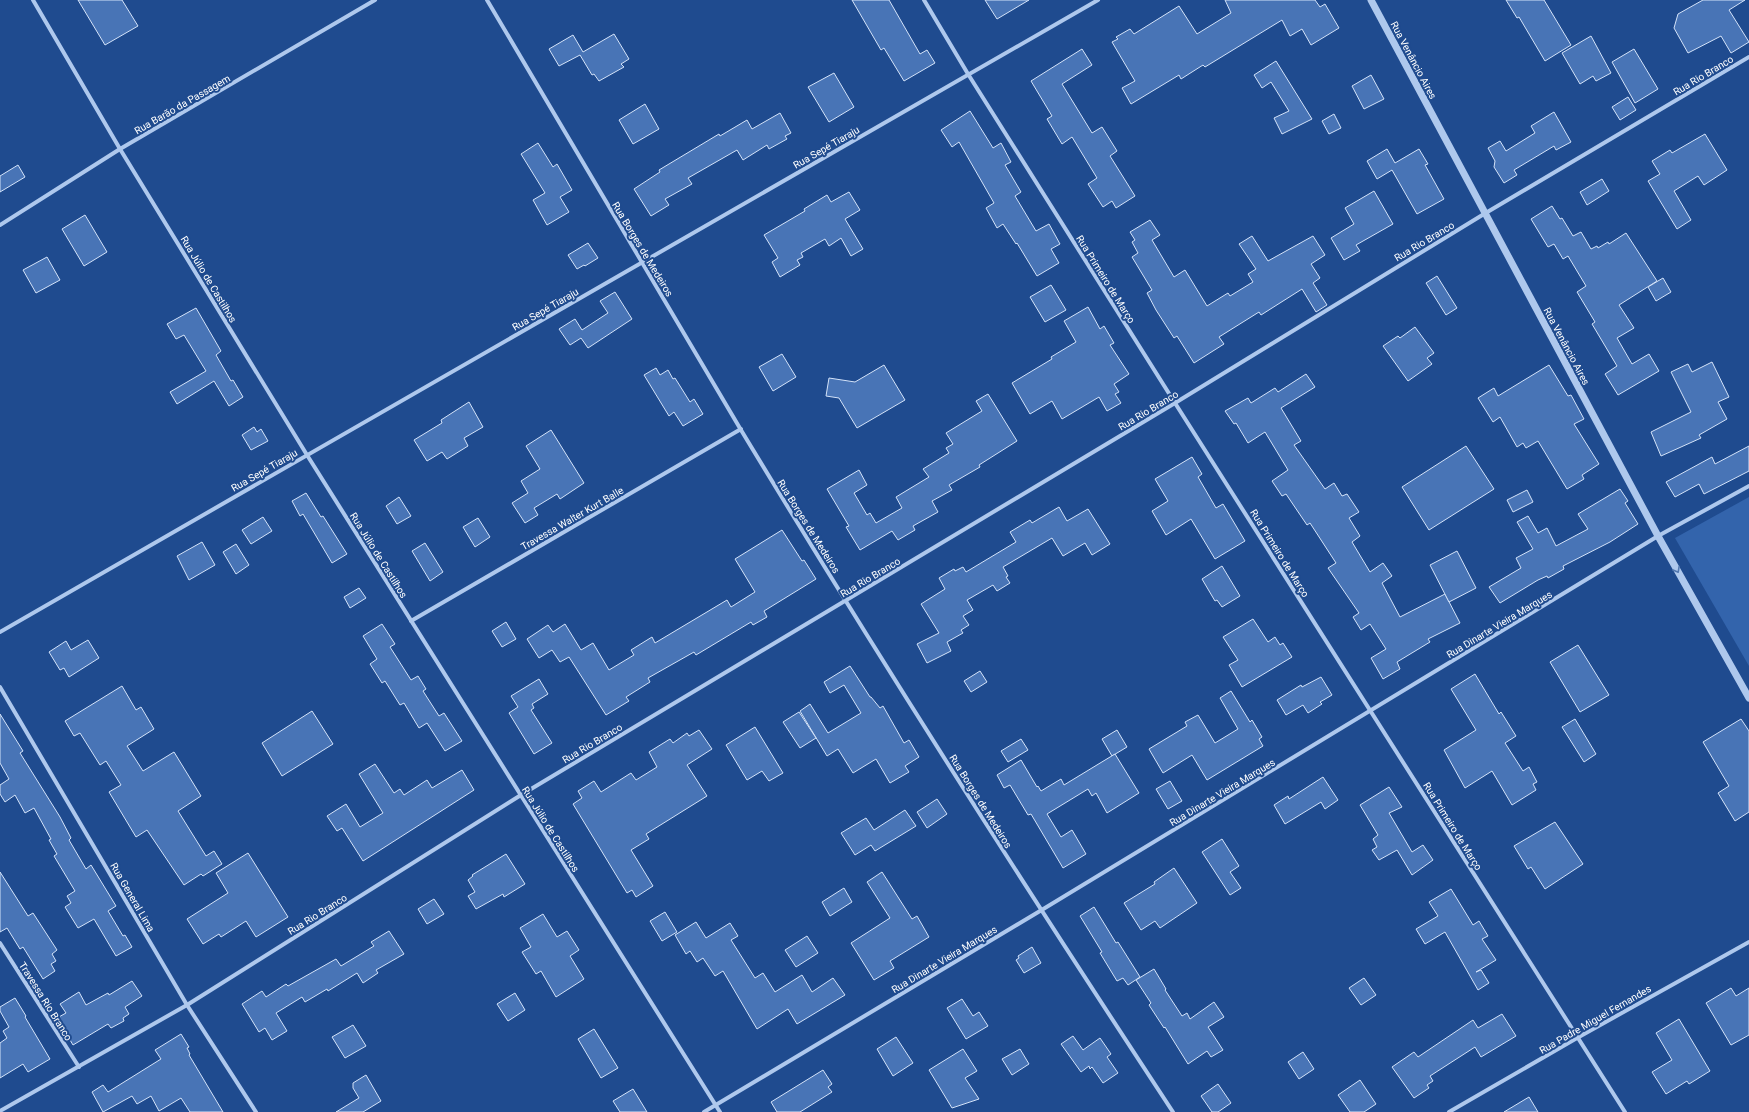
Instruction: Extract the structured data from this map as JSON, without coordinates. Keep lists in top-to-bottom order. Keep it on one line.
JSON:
{"streets":{"street":["Rua Venâncio Aires","Rua Rio Branco","Rua Barão da Passagem","Rua Sepé Tiaraju","Rua Borges de Medeiros","Rua Júlio de Castilhos","Rua Primeiro de Março","Travessa Walter Kurt Balle","Rua Dinarte Vieira Marques","Rua General Lima","Travessa Rio Branco","Rua Padre Miguel Fernandes"]},"crossings":[["Rua Venâncio Aires","Rua Rio Branco"],["Rua Venâncio Aires","Rua Dinarte Vieira Marques"],["Rua Rio Branco","Rua Borges de Medeiros"],["Rua Rio Branco","Rua Júlio de Castilhos"],["Rua Rio Branco","Rua Primeiro de Março"],["Rua Rio Branco","Rua General Lima"],["Rua Rio Branco","Travessa Rio Branco"],["Rua Barão da Passagem","Rua Júlio de Castilhos"],["Rua Sepé Tiaraju","Rua Borges de Medeiros"],["Rua Sepé Tiaraju","Rua Júlio de Castilhos"],["Rua Sepé Tiaraju","Rua Primeiro de Março"],["Rua Borges de Medeiros","Travessa Walter Kurt Balle"],["Rua Borges de Medeiros","Rua Dinarte Vieira Marques"],["Rua Júlio de Castilhos","Travessa Walter Kurt Balle"],["Rua Júlio de Castilhos","Rua Dinarte Vieira Marques"],["Rua Primeiro de Março","Rua Dinarte Vieira Marques"],["Rua Primeiro de Março","Rua Padre Miguel Fernandes"]]}
